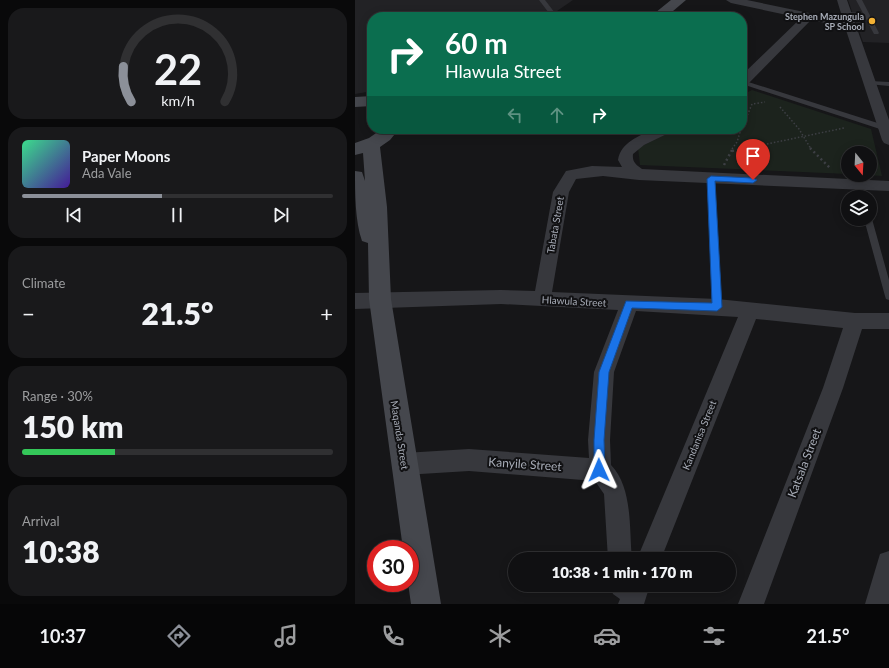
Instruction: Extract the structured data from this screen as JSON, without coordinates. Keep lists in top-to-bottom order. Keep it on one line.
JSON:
{"streets":{"street":["Tabata Street","Hlawula Street","Maqanda Street","Kandanisa Street","Katsala Street","Kanyile Street"]},"crossings":[["Tabata Street","Hlawula Street"],["Hlawula Street","Maqanda Street"],["Hlawula Street","Kandanisa Street"],["Hlawula Street","Katsala Street"],["Maqanda Street","Kanyile Street"]],"places":["Stephen Mazungula SP School"],"north":"bottom","page":{"turn":["60 m","Hlawula Street"],"song":["Paper Moons","Ada Vale"],"tile":["Climate",["Range · 30%","150 km"],["Arrival","10:38"]],"heat":["−","21.5°","+"],"limit":"30","trip":"10:38 · 1 min · 170 m","tabs":["10:37","21.5°"],"gauge":["22","km/h"]}}
